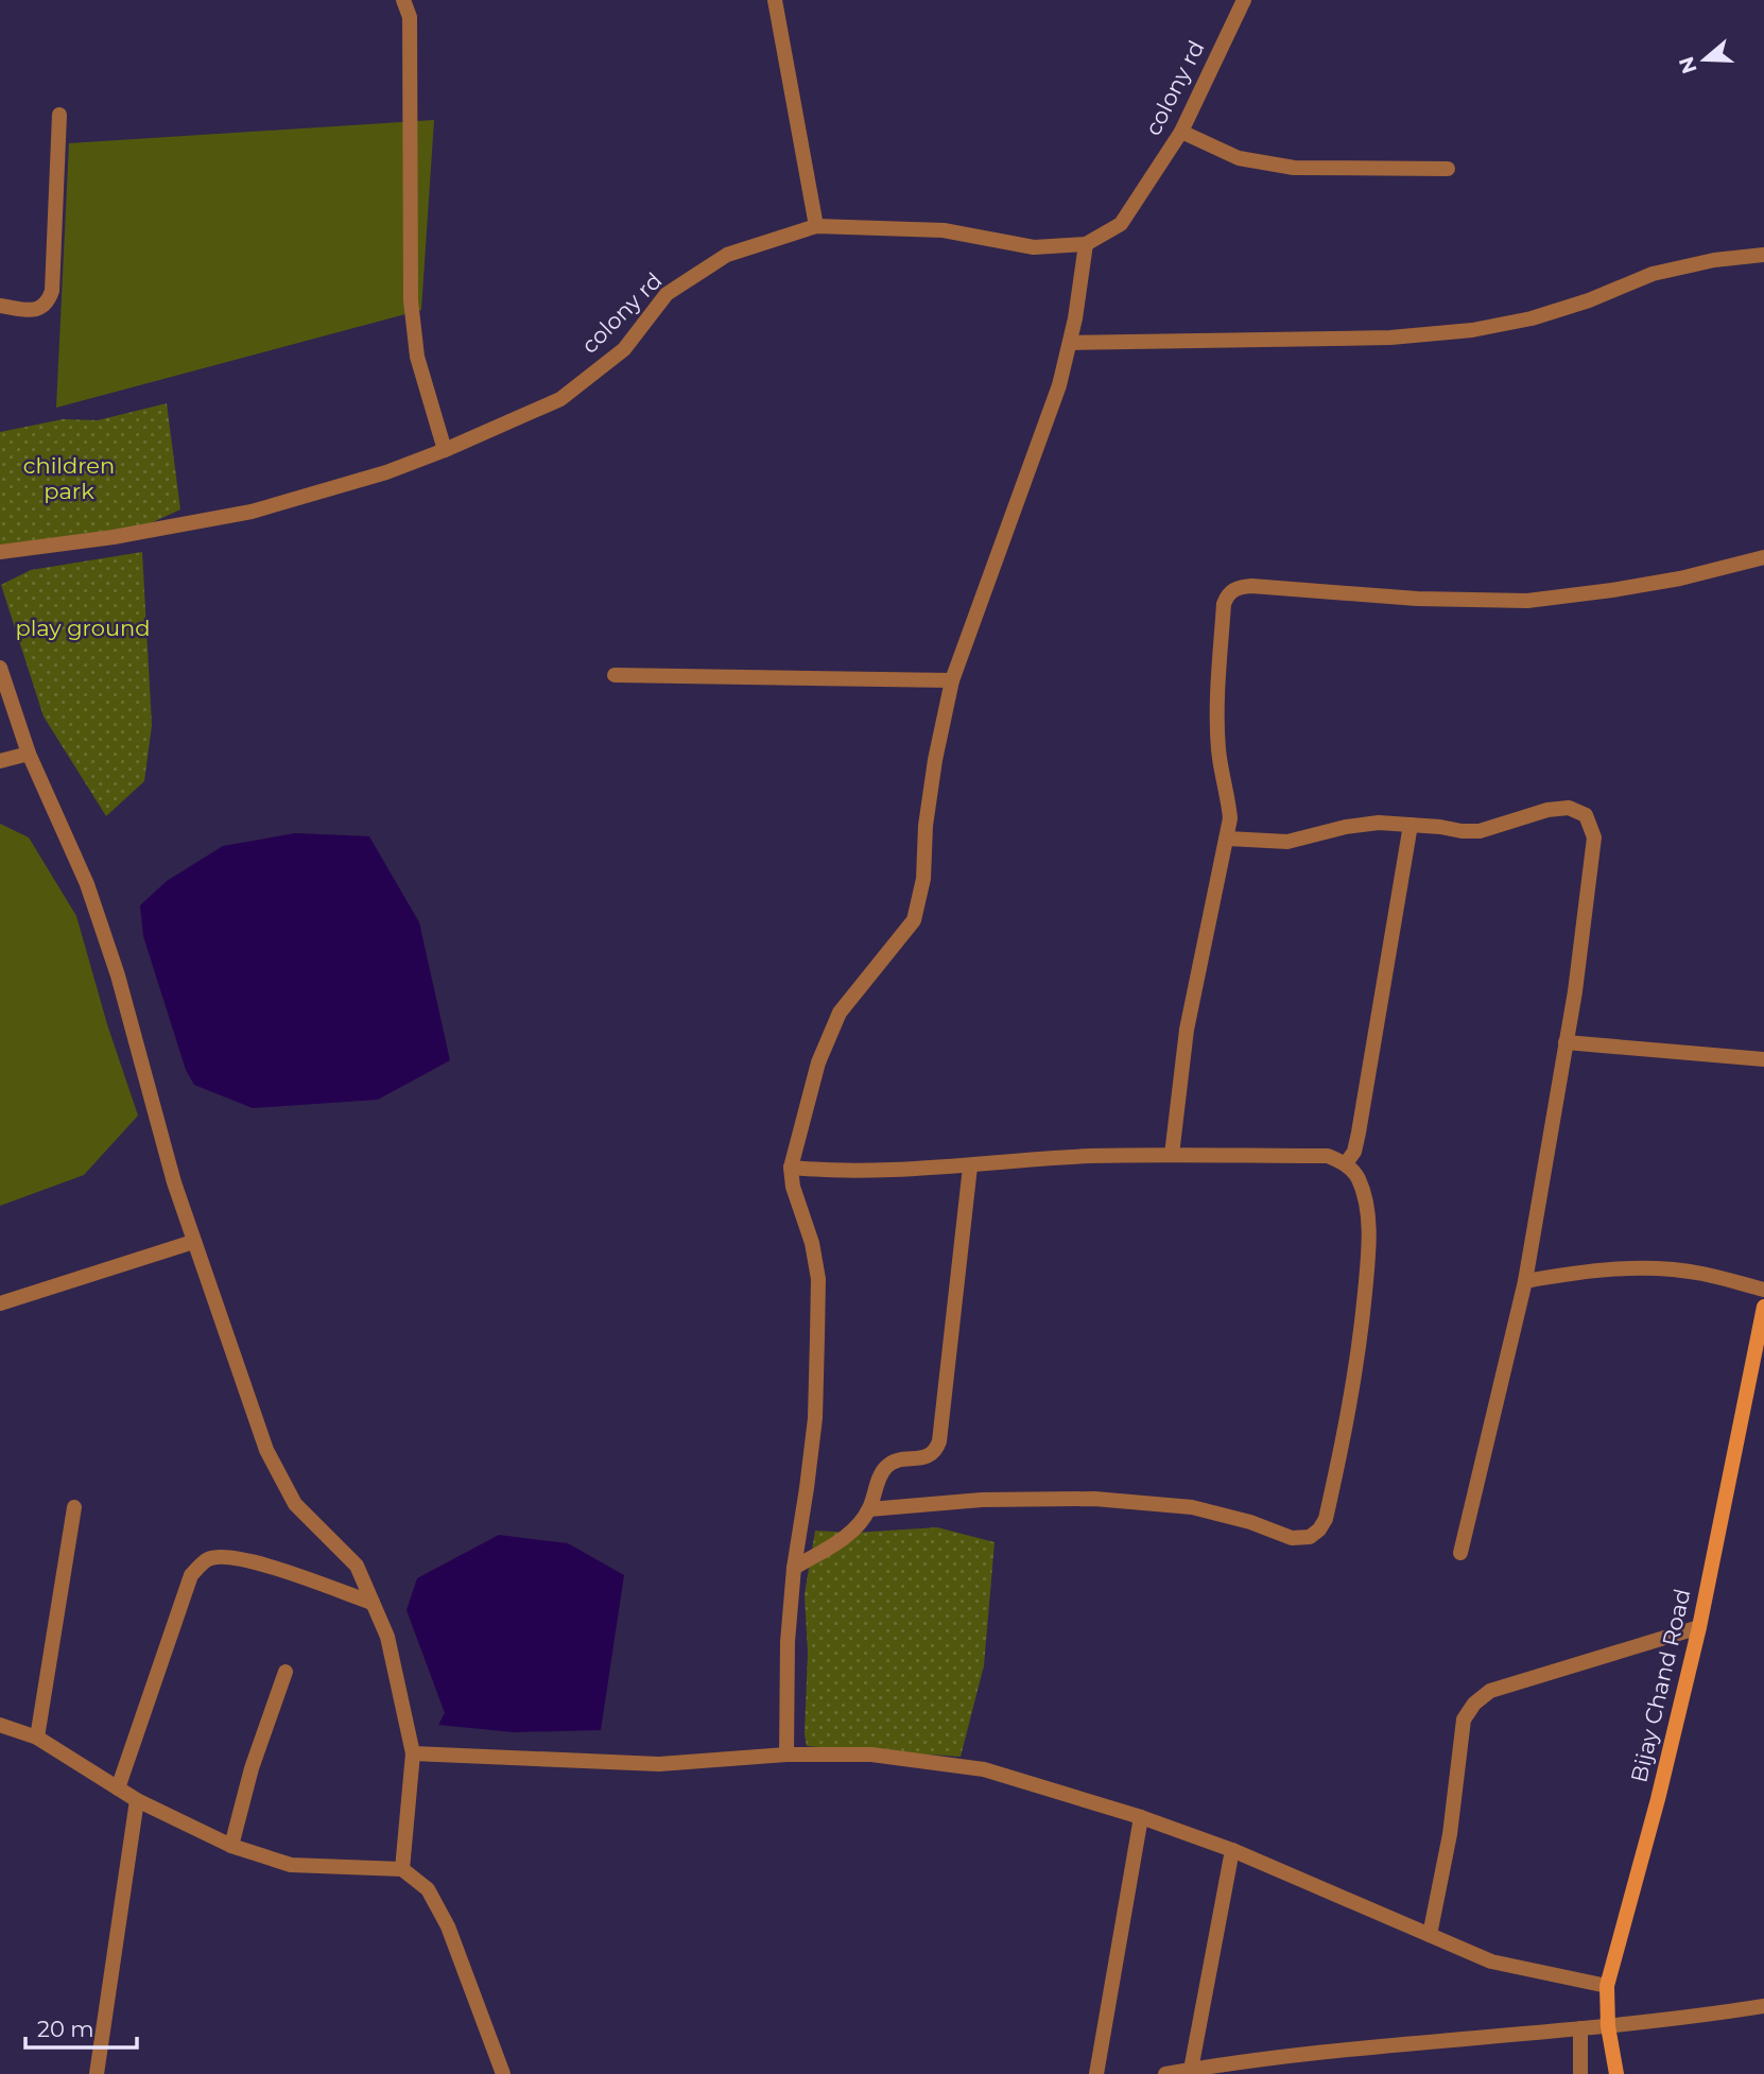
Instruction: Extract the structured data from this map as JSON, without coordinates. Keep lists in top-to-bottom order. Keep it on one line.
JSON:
{"streets":{"main road":["Bijay Chand Road"],"street":["colony rd"]},"parks":["children park","play ground"],"scale_bar":"20 m","north":"left"}
